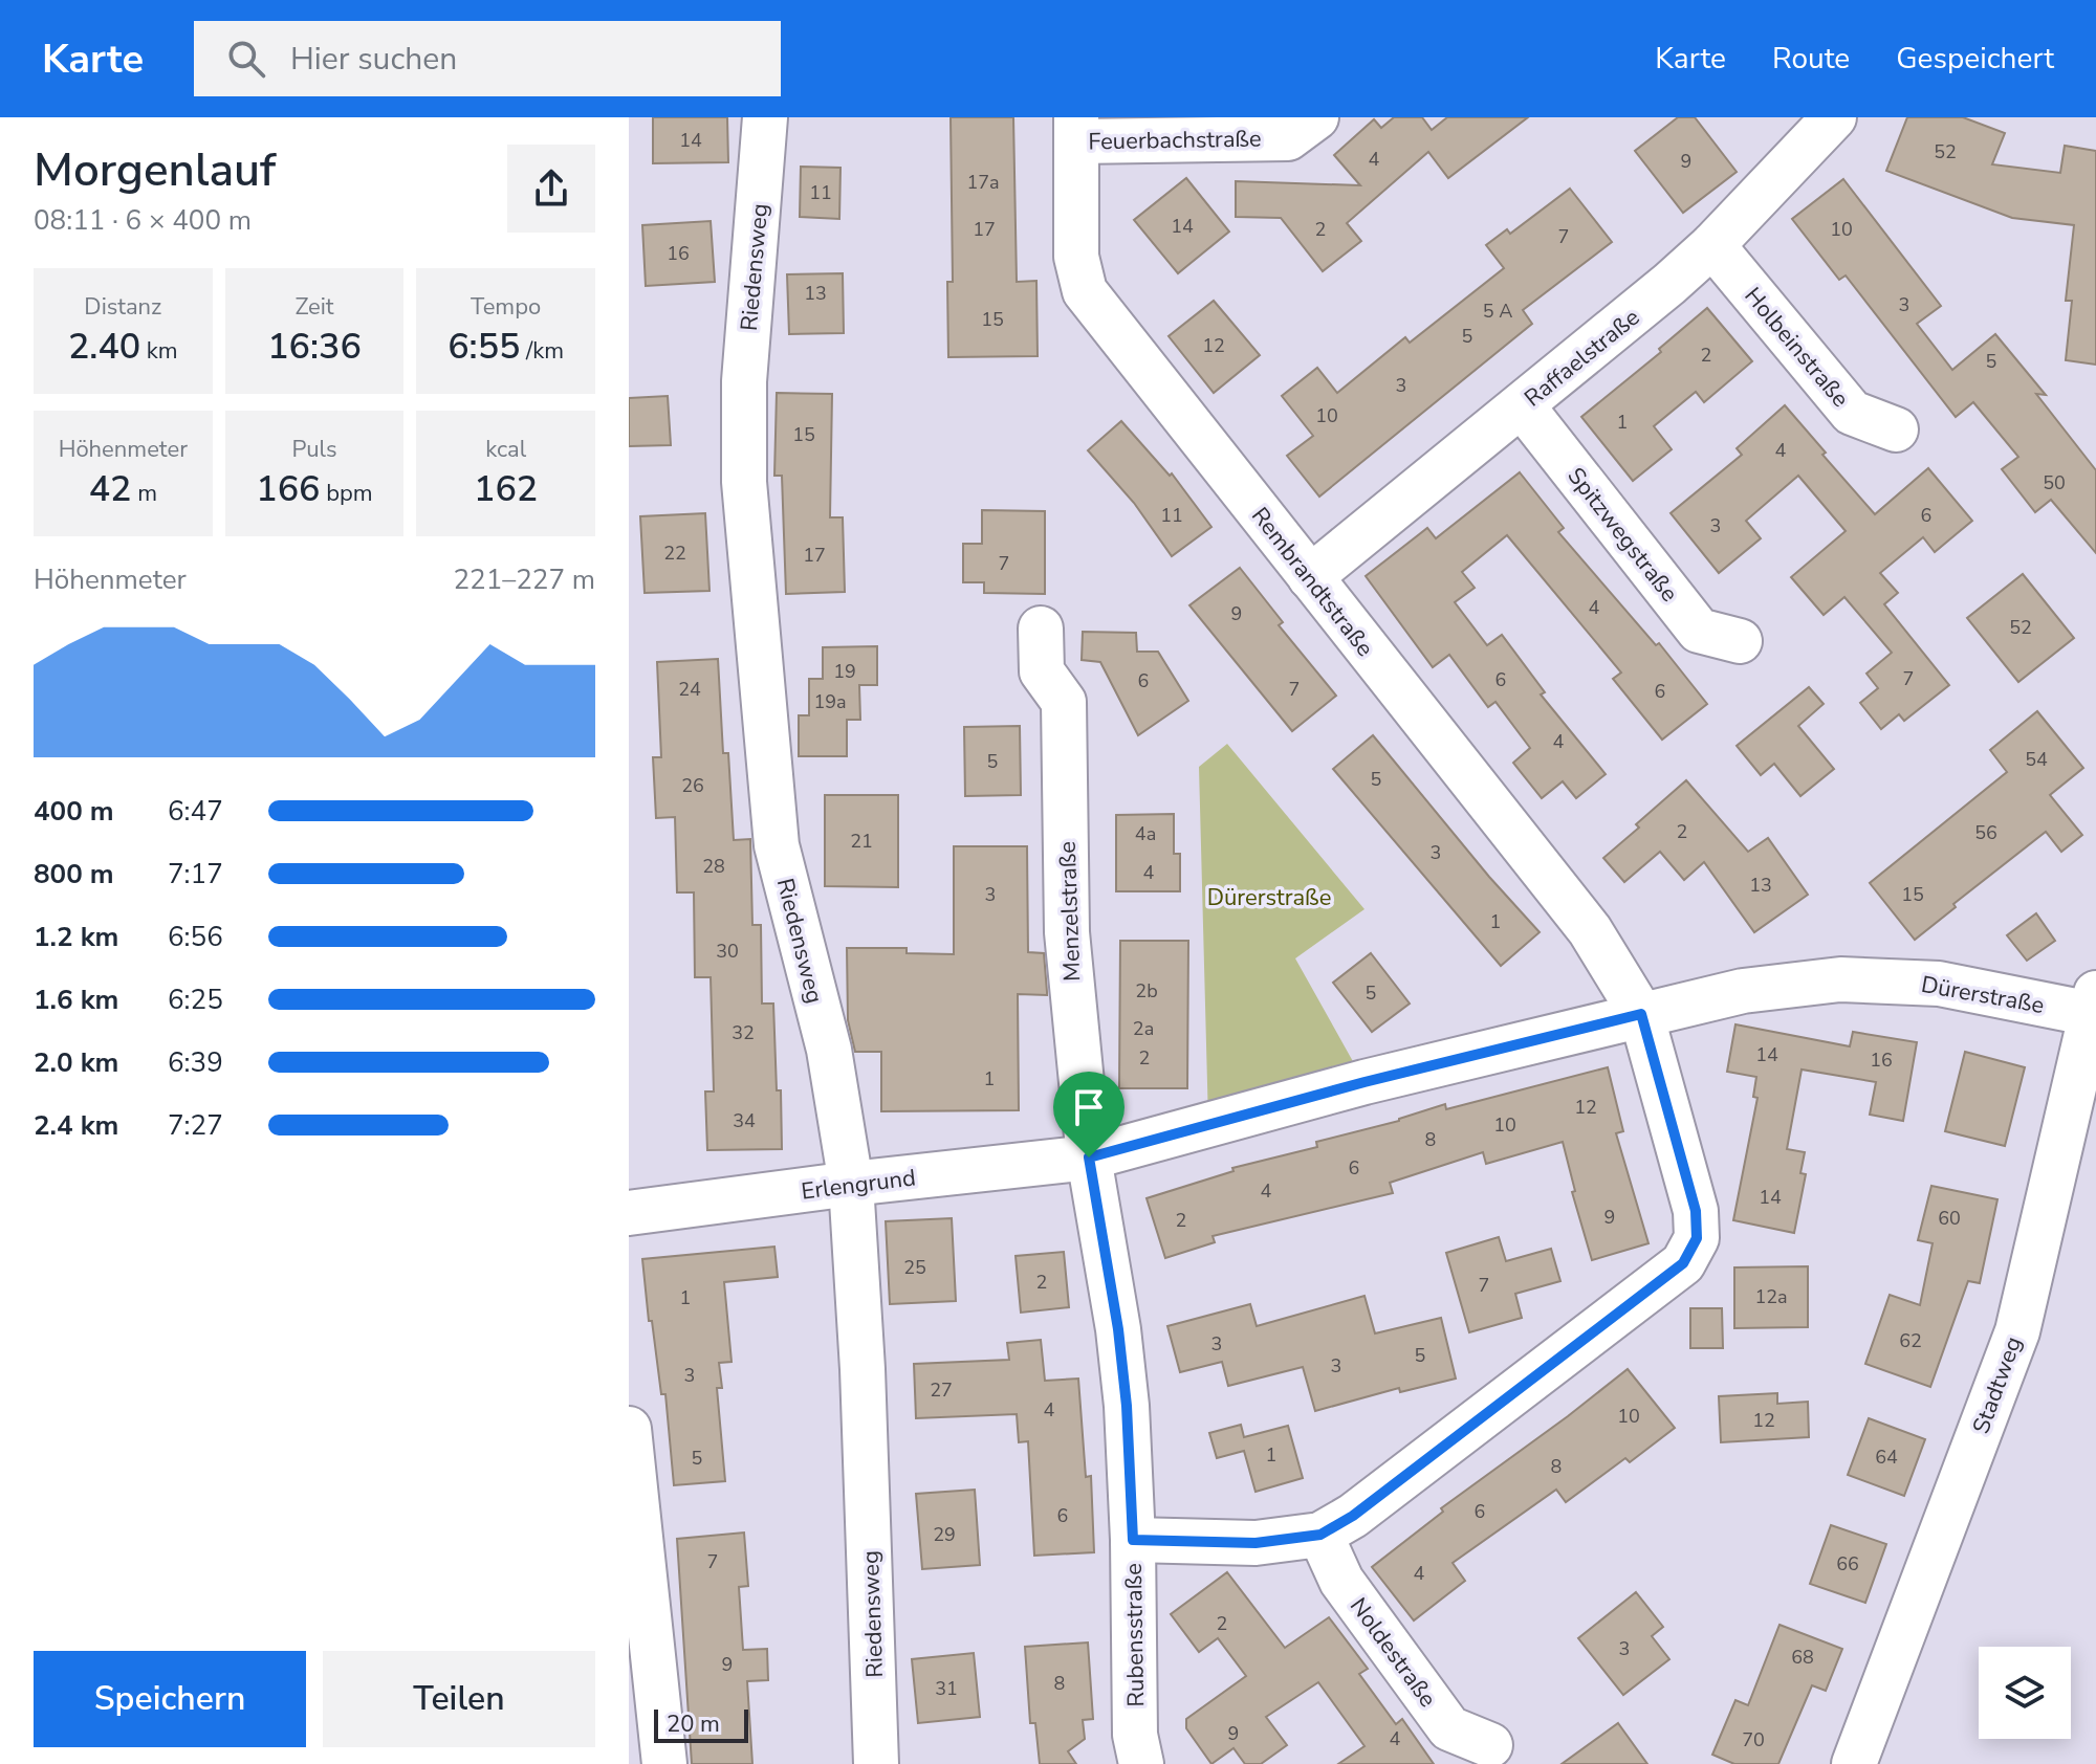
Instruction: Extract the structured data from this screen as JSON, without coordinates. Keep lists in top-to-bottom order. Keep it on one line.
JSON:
{"streets":{"street":["Feuerbachstraße","Riedensweg","Holbeinstraße","Raffaelstraße","Spitzwegstraße","Rembrandtstraße","Menzelstraße","Dürerstraße","Erlengrund","Stadtweg","Rubensstraße","Noldestraße"]},"crossings":[["Feuerbachstraße","Rembrandtstraße"],["Riedensweg","Erlengrund"],["Holbeinstraße","Raffaelstraße"],["Raffaelstraße","Spitzwegstraße"],["Raffaelstraße","Rembrandtstraße"],["Rembrandtstraße","Dürerstraße"],["Rembrandtstraße","Noldestraße"],["Menzelstraße","Dürerstraße"],["Menzelstraße","Erlengrund"],["Menzelstraße","Rubensstraße"],["Dürerstraße","Erlengrund"],["Dürerstraße","Stadtweg"],["Dürerstraße","Rubensstraße"],["Erlengrund","Rubensstraße"]],"parks":["Dürerstraße"],"house_numbers":["14","52","4","9","17a","11","14","17","2","10","7","16","13","3","5 A","15","5","12","2","5","3","10","1","15","4","50","11","6","3","22","17","7","4","9","52","19","7","6","6","24","7","6","19a","4","54","5","5","26","2","56","4a","21","3","28","4","13","3","15","1","30","2b","5","2a","32","14","2","16","1","12","34","10","8","6","4","14","9","60","2","25","2","7","12a","1","62","3","5","3","3","27","4","10","12","1","64","5","8","6","6","29","7","66","4","2","3","68","9","8","31","9","4","70"],"scale_bar":"20 m","page":{"header":"Karte","search":"Hier suchen","nav":["Karte","Route","Gespeichert"],"heading":["Morgenlauf","08:11 · 6 × 400 m"],"stats":[["Distanz","2.40 km"],["Zeit","16:36"],["Tempo","6:55 /km"],["Höhenmeter","42 m"],["Puls","166 bpm"],["kcal","162"]],"chart":["Höhenmeter","221–227 m"],"list":[{"name":"400 m","note":"6:47"},{"name":"800 m","note":"7:17"},{"name":"1.2 km","note":"6:56"},{"name":"1.6 km","note":"6:25"},{"name":"2.0 km","note":"6:39"},{"name":"2.4 km","note":"7:27"}],"buttons":["Speichern","Teilen"],"scale":"20 m"}}
